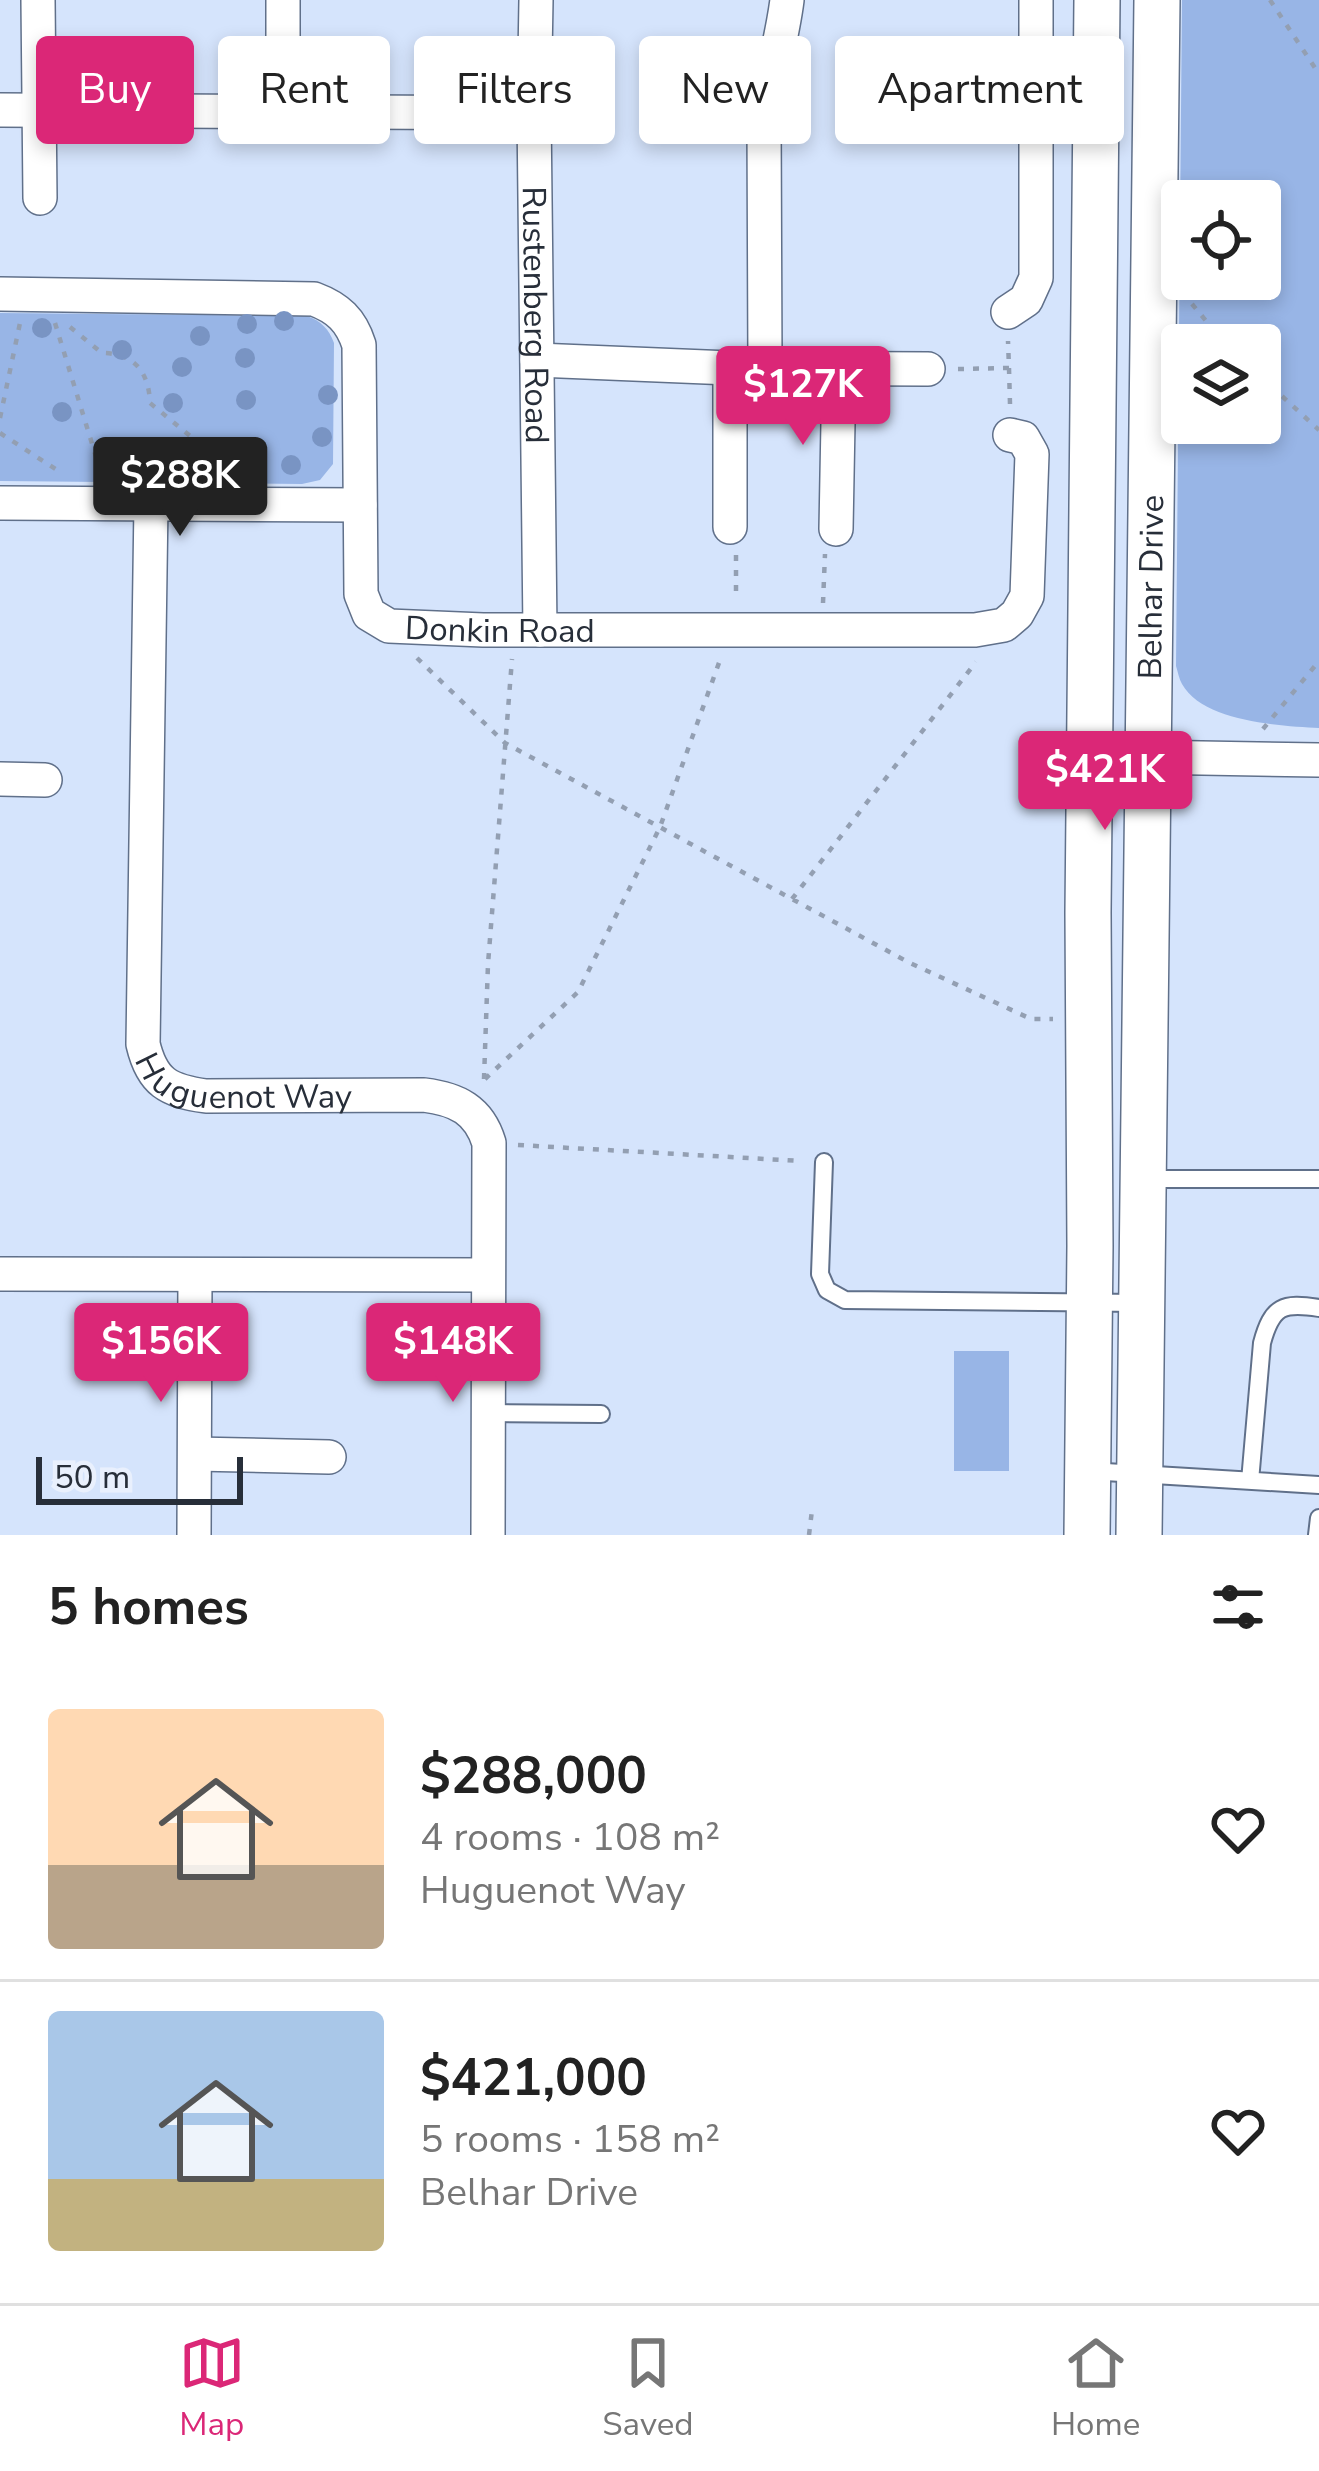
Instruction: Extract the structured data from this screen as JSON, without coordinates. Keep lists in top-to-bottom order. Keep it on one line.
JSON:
{"streets":{"main road":["Belhar Drive"],"street":["Rustenberg Road","Donkin Road","Huguenot Way"]},"crossings":[["Rustenberg Road","Donkin Road"]],"scale_bar":"50 m","page":{"chip":["Buy","Rent","Filters","New","Apartment"],"price":["$127K","$288K","$421K","$156K","$148K"],"scale":"50 m","heading":"5 homes","list":[{"name":"$288,000","note":"4 rooms · 108 m² · Huguenot Way"},{"name":"$421,000","note":"5 rooms · 158 m² · Belhar Drive"}],"tabs":["Map","Saved","Home"]}}
